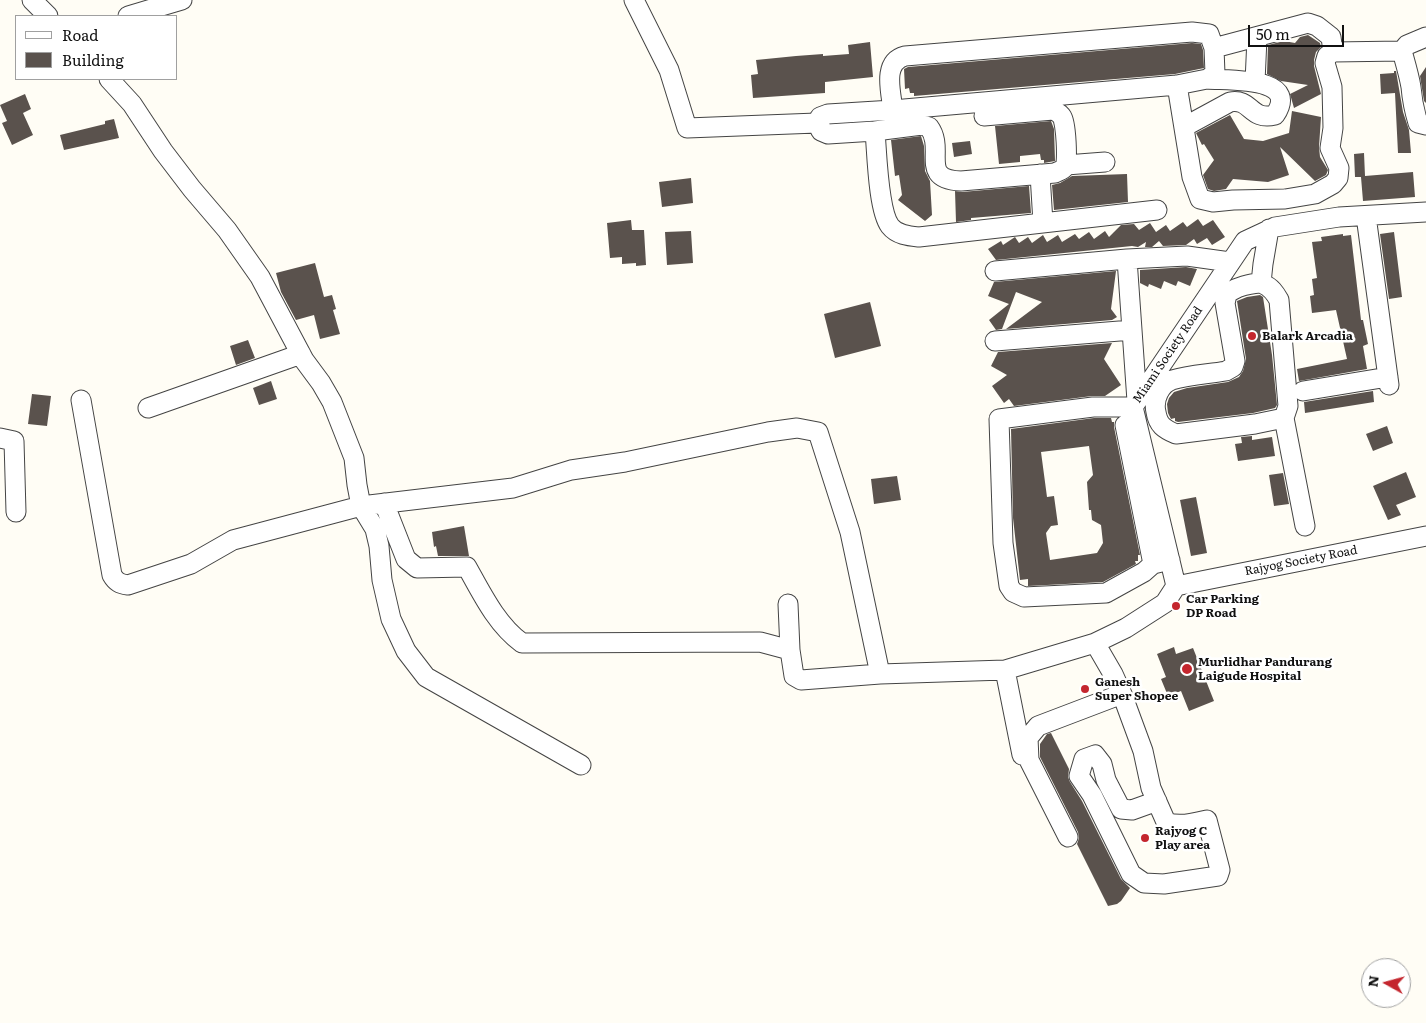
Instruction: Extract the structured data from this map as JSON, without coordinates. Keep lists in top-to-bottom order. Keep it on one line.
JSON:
{"streets":{"street":["Miami Society Road","Rajyog Society Road"]},"crossings":[["Miami Society Road","Rajyog Society Road"]],"places":["Balark Arcadia","Car Parking DP Road","Murlidhar Pandurang Laigude Hospital","Ganesh Super Shopee","Rajyog C Play area"],"legend":["Road","Building"],"scale_bar":"50 m","north":"left"}
